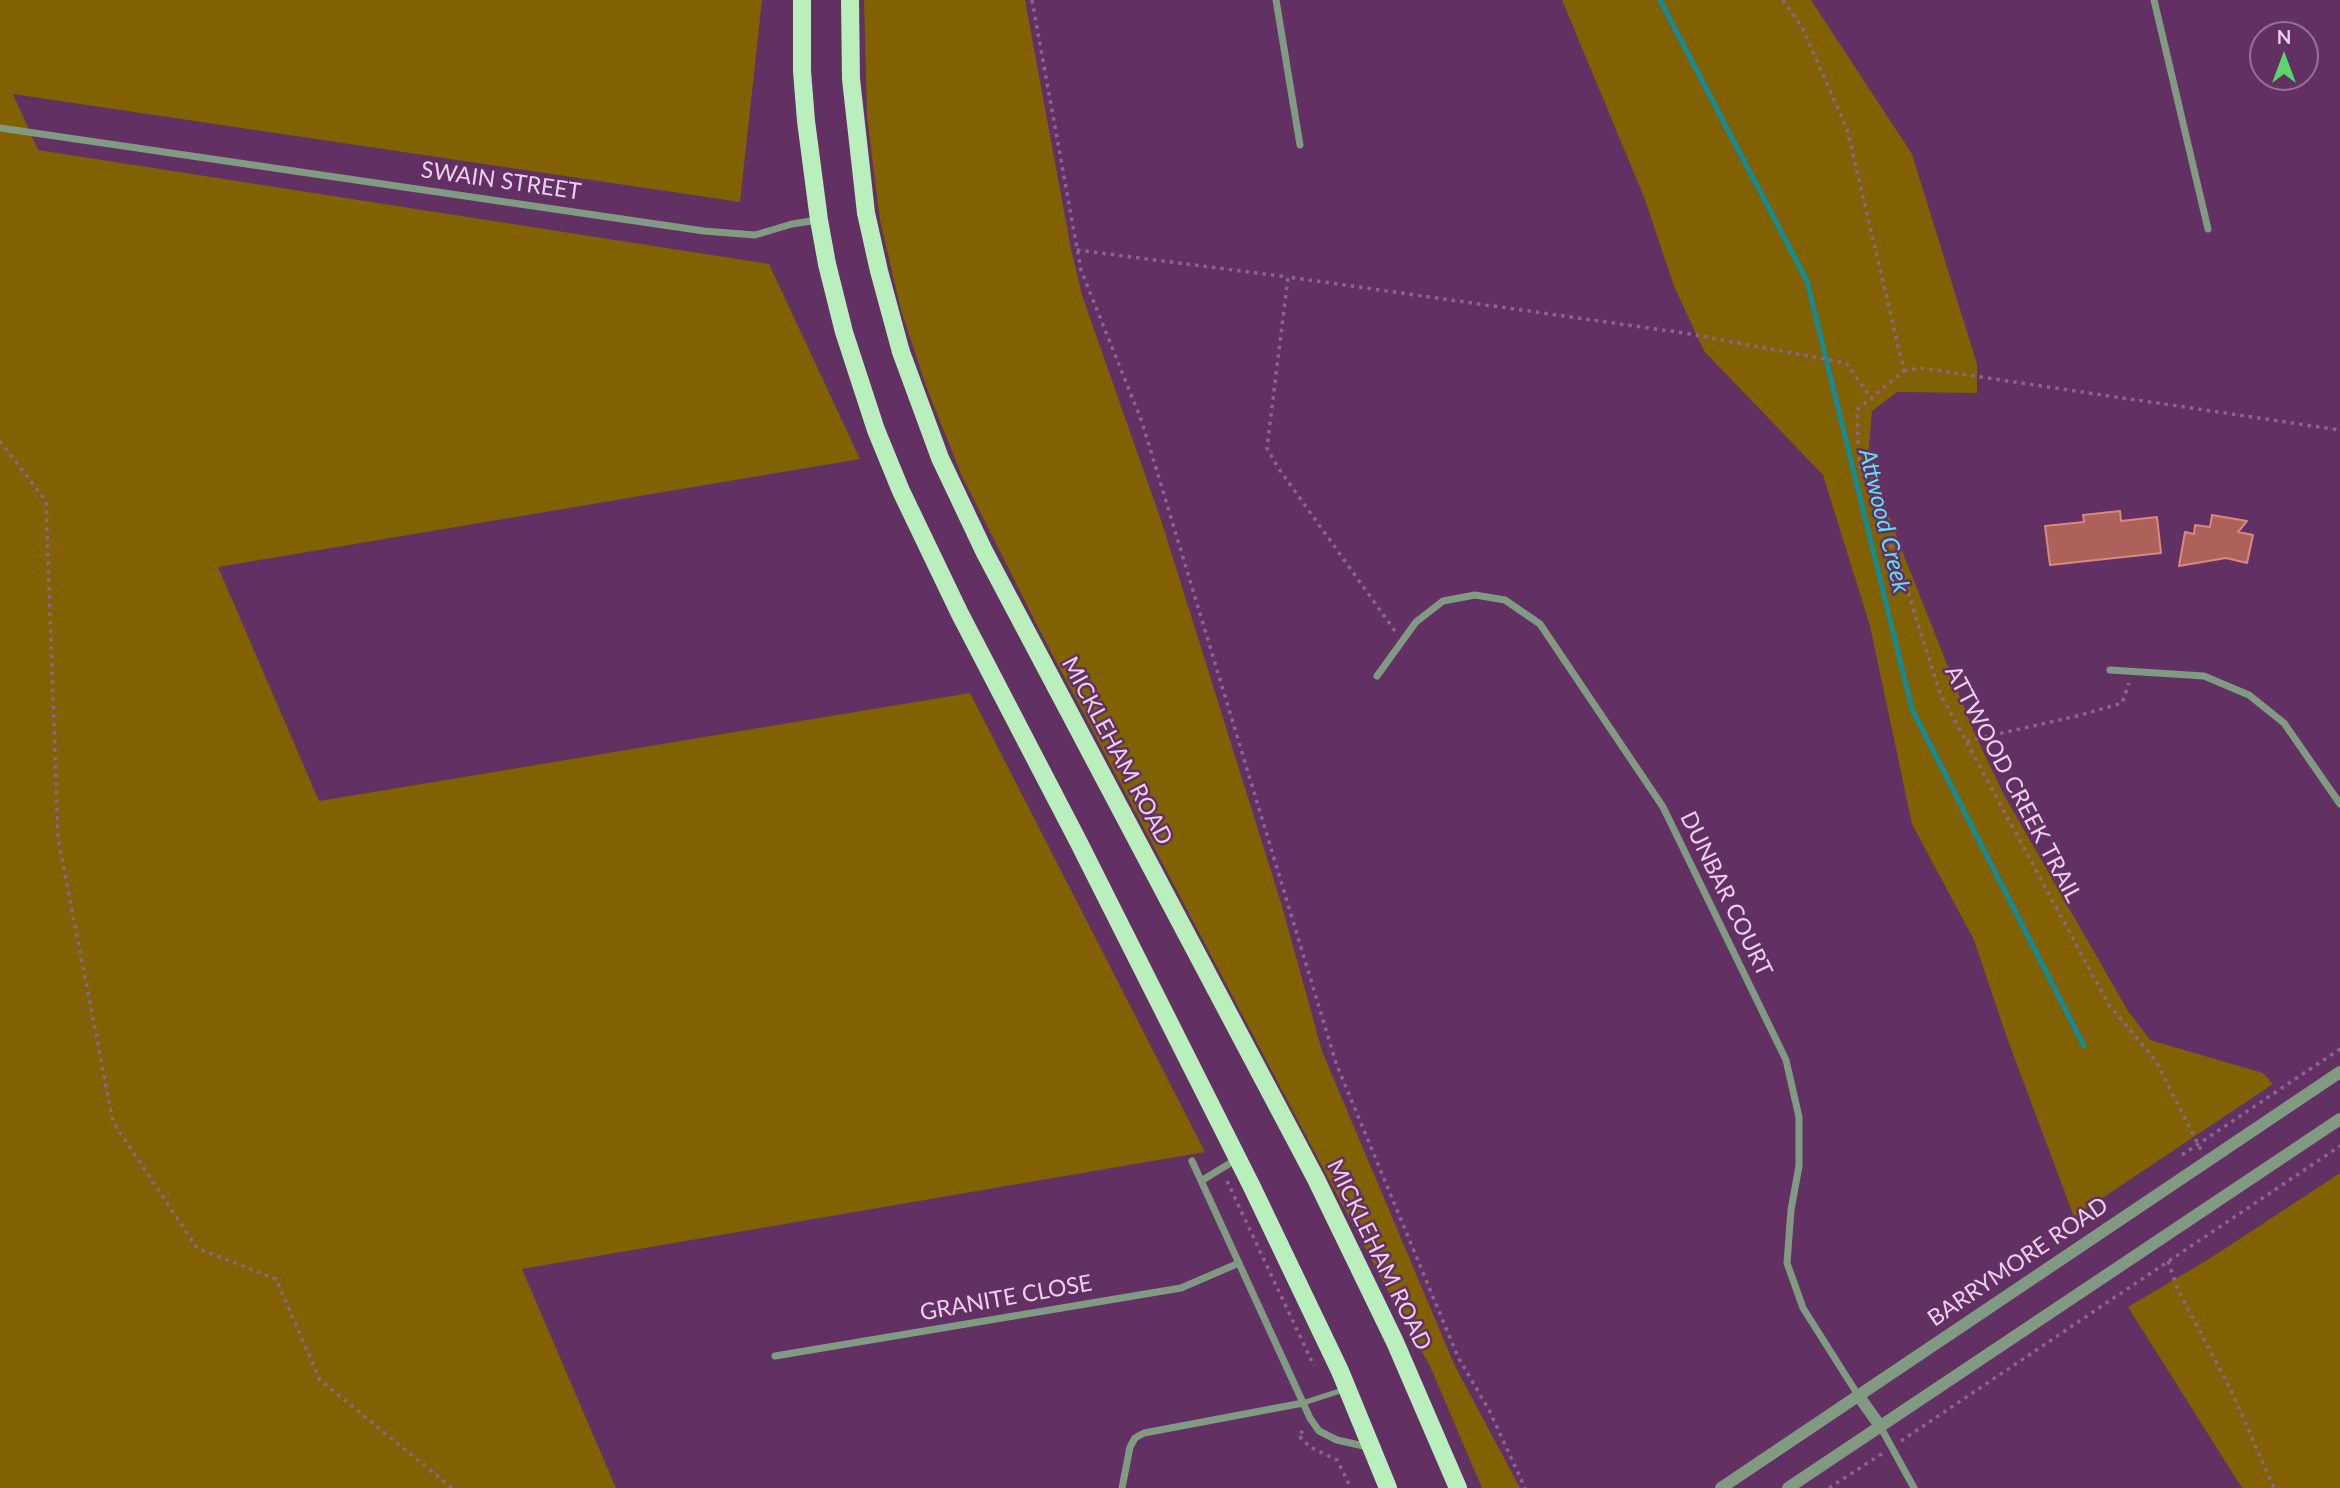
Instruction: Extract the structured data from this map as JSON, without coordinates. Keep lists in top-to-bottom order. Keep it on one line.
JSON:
{"streets":{"main road":["MICKLEHAM ROAD"],"street":["SWAIN STREET","DUNBAR COURT","BARRYMORE ROAD","GRANITE CLOSE"],"path":["ATTWOOD CREEK TRAIL"]},"crossings":[["ATTWOOD CREEK TRAIL","BARRYMORE ROAD"],["DUNBAR COURT","BARRYMORE ROAD"]],"water":["Attwood Creek"],"north":"top"}
